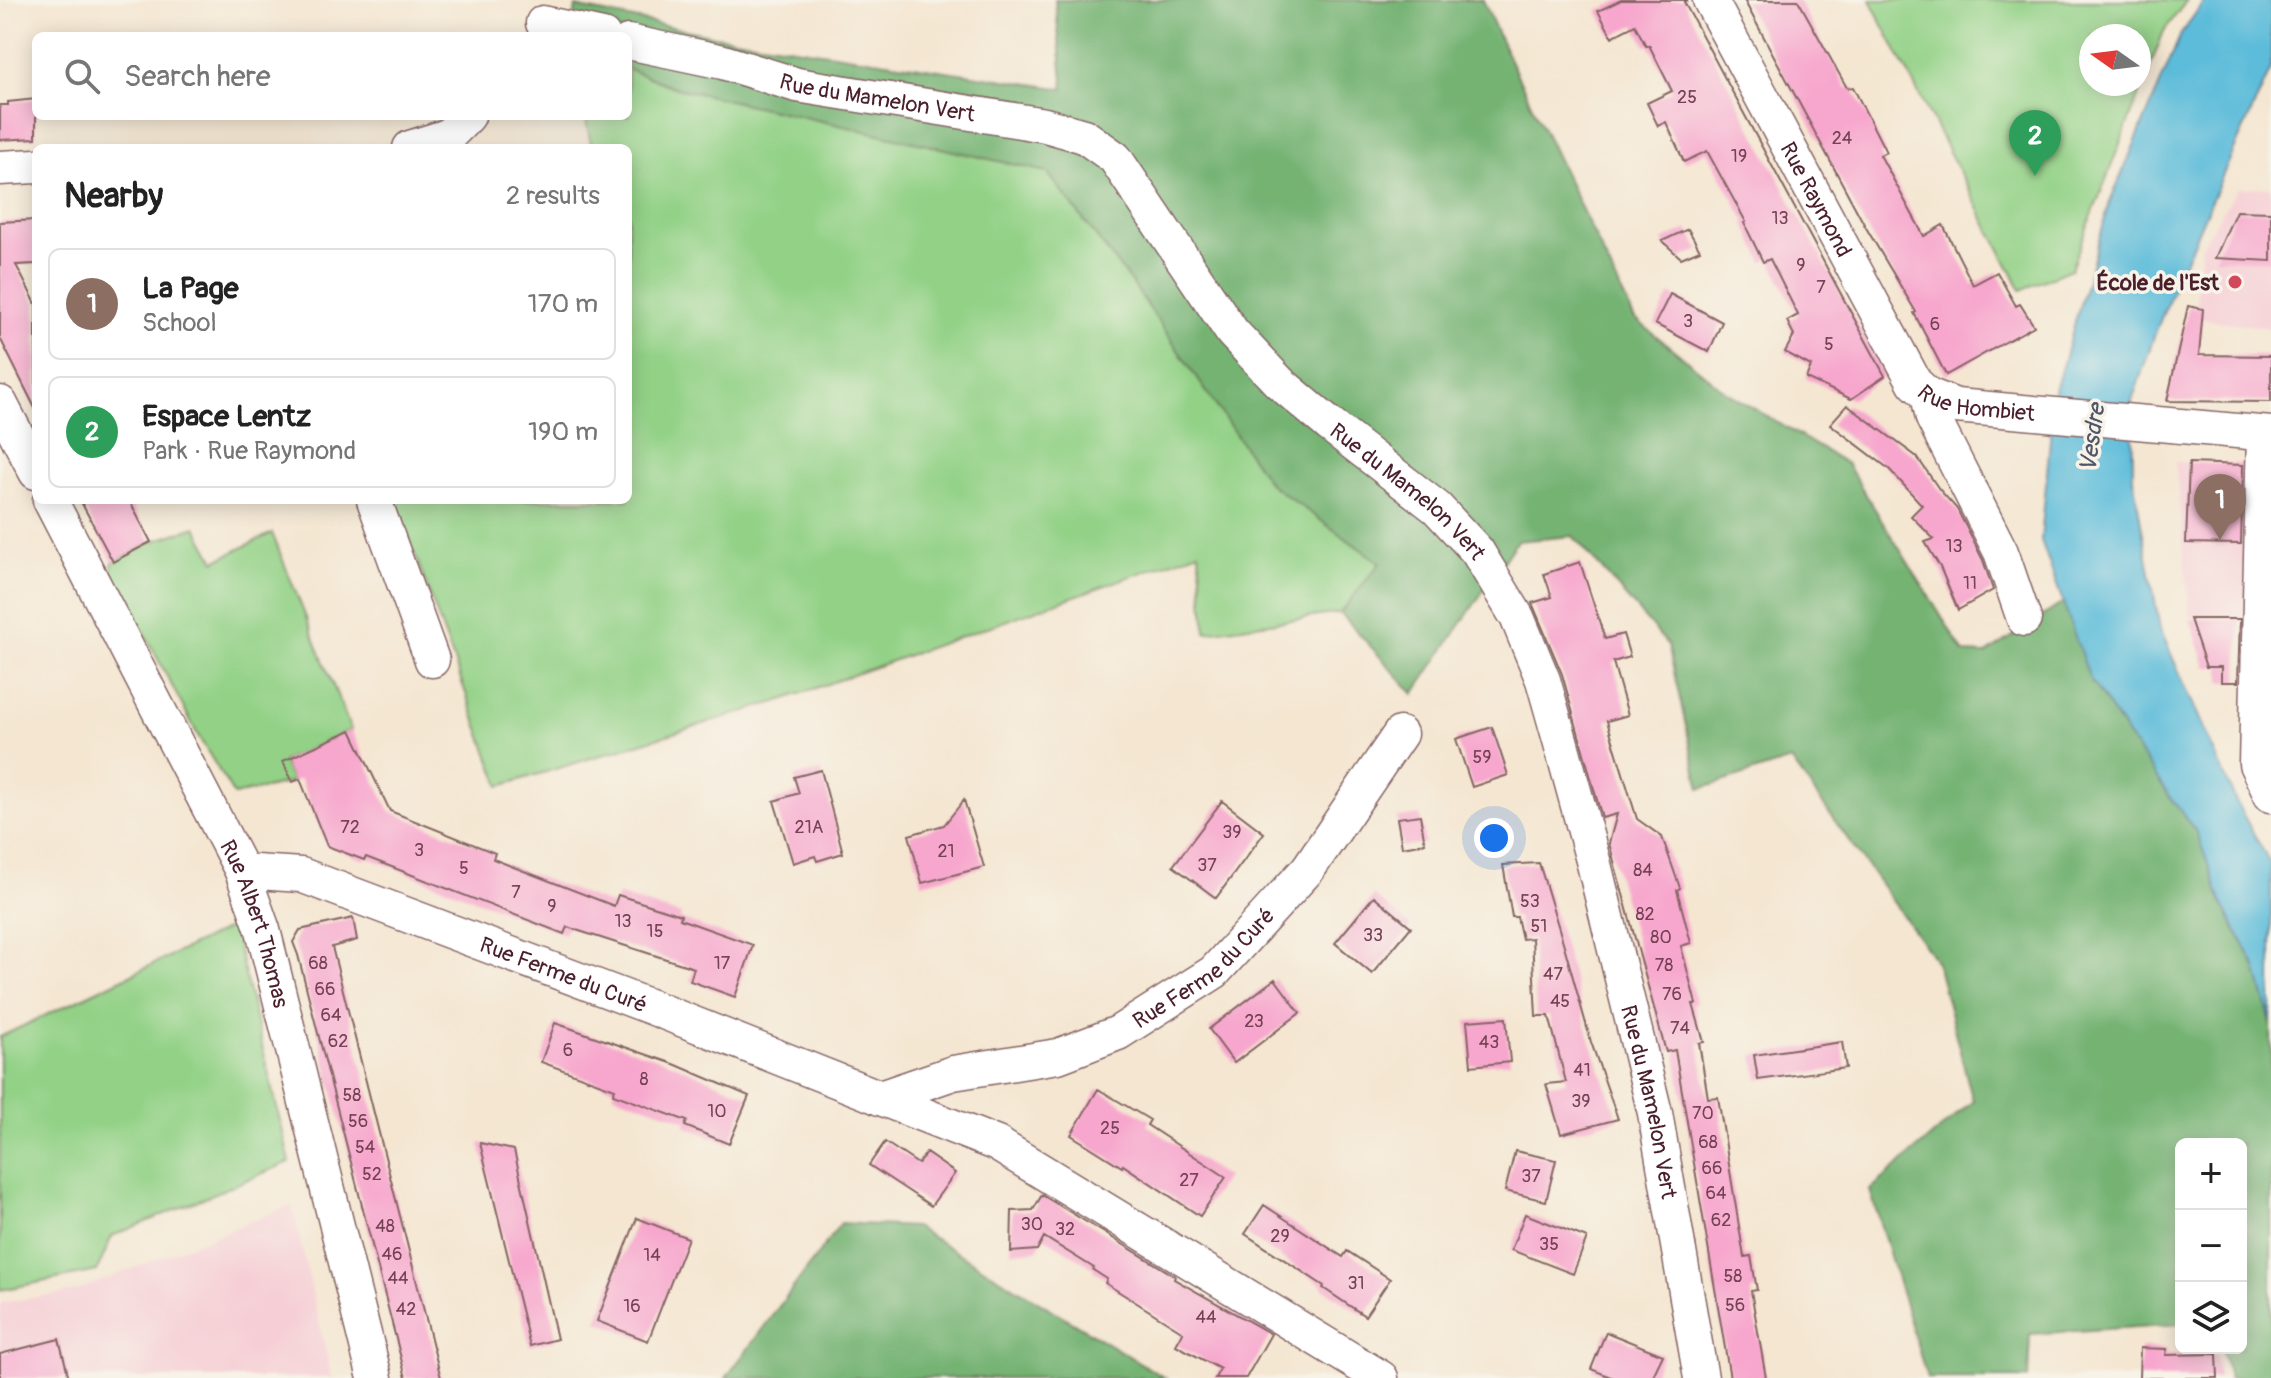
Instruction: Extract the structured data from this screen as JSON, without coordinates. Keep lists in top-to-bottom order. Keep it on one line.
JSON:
{"streets":{"street":["Rue du Mamelon Vert","Rue Raymond","Rue Hombiet","Rue Albert Thomas","Rue Ferme du Curé"]},"crossings":[["Rue Raymond","Rue Hombiet"],["Rue Albert Thomas","Rue Ferme du Curé"]],"water":["Vesdre"],"places":["École de l'Est"],"house_numbers":["25","24","19","13","9","7","3","6","5","13","11","59","72","21A","39","3","21","37","5","84","7","53","9","82","13","51","15","33","80","68","17","78","47","66","76","45","64","23","74","62","43","6","41","8","58","39","10","70","56","25","68","54","66","52","37","27","64","62","30","48","32","29","35","46","14","58","44","31","56","16","42","44"],"north":"left","page":{"search":"Search here","pins":["2","1"],"heading":["Nearby","2 results"],"list":[{"mark":"1","name":"La Page","note":"School","value":"170 m"},{"mark":"2","name":"Espace Lentz","note":"Park · Rue Raymond","value":"190 m"}],"map_buttons":["+","−"]}}
